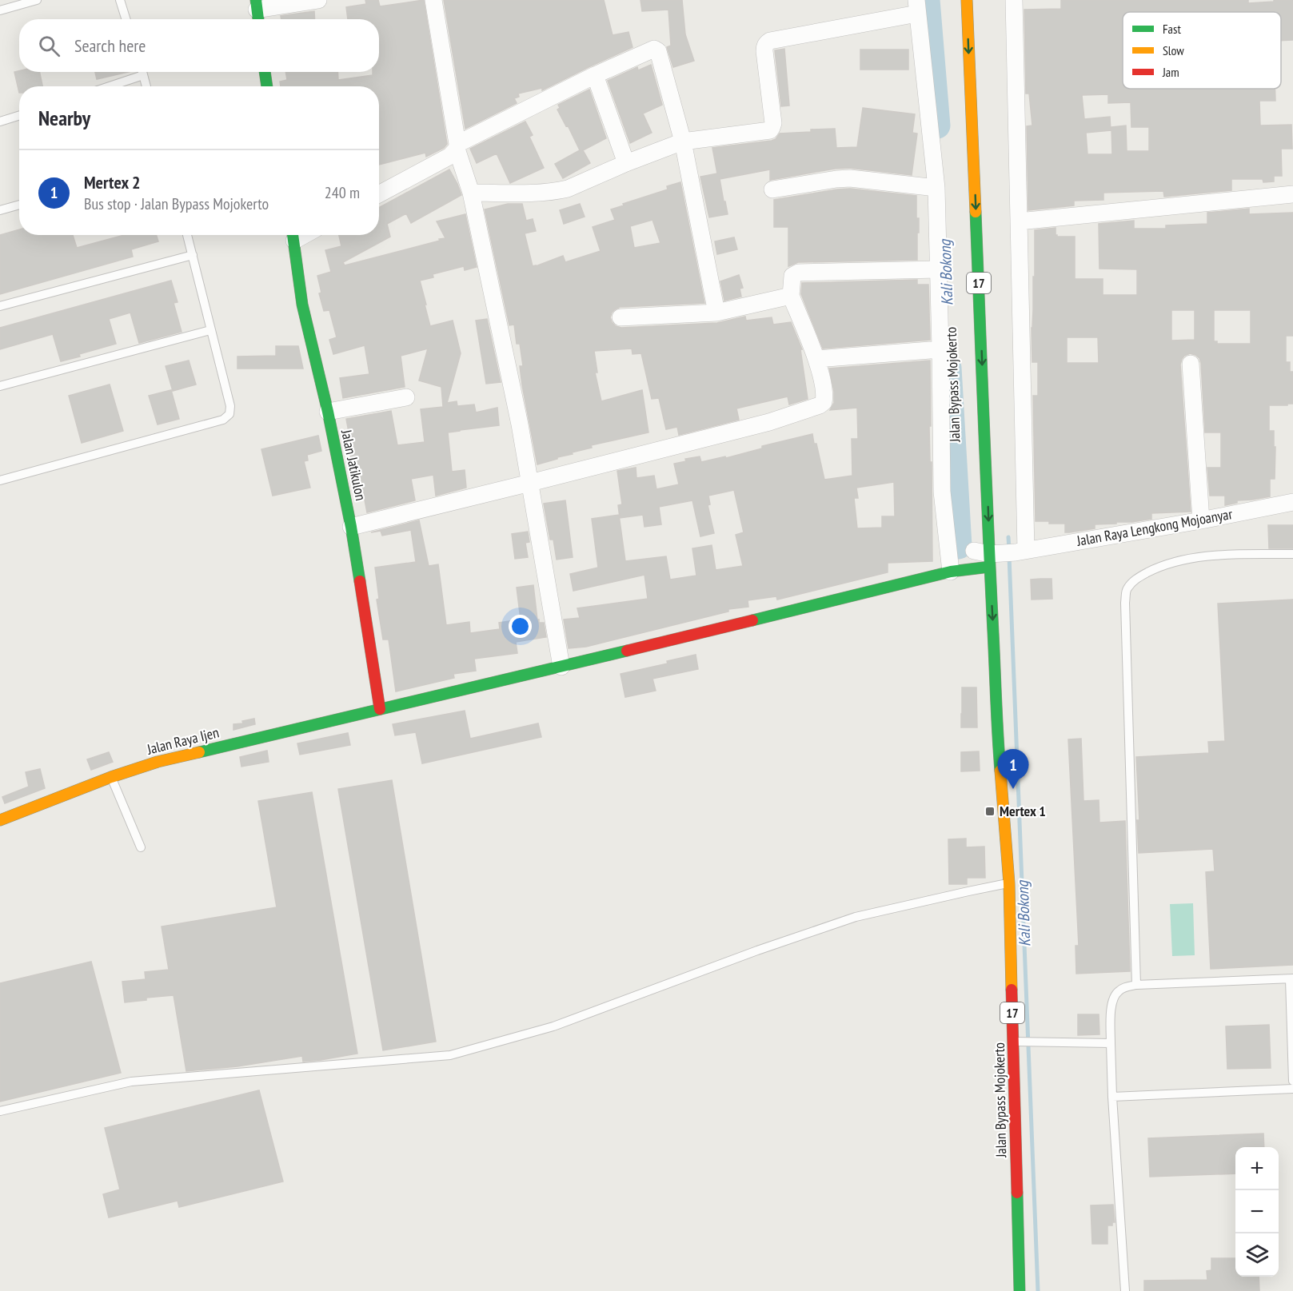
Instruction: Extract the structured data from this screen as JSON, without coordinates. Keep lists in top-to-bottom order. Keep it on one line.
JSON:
{"streets":{"main road":["17","Jalan Bypass Mojokerto","Jalan Jatikulon","Jalan Raya Ijen"],"street":["Jalan Raya Lengkong Mojoanyar"]},"crossings":[["Jalan Bypass Mojokerto","Jalan Raya Lengkong Mojoanyar"],["Jalan Bypass Mojokerto","Jalan Raya Ijen"],["Jalan Jatikulon","Jalan Raya Ijen"],["Jalan Raya Lengkong Mojoanyar","Jalan Raya Ijen"]],"one_way":["Jalan Bypass Mojokerto"],"water":["Kali Bokong"],"places":{"transit":["Mertex 1"]},"legend":["Fast","Slow","Jam"],"page":{"search":"Search here","heading":"Nearby","list":[{"mark":"1","name":"Mertex 2","note":"Bus stop · Jalan Bypass Mojokerto","value":"240 m"}],"pins":"1","map_buttons":["+","−"]}}
